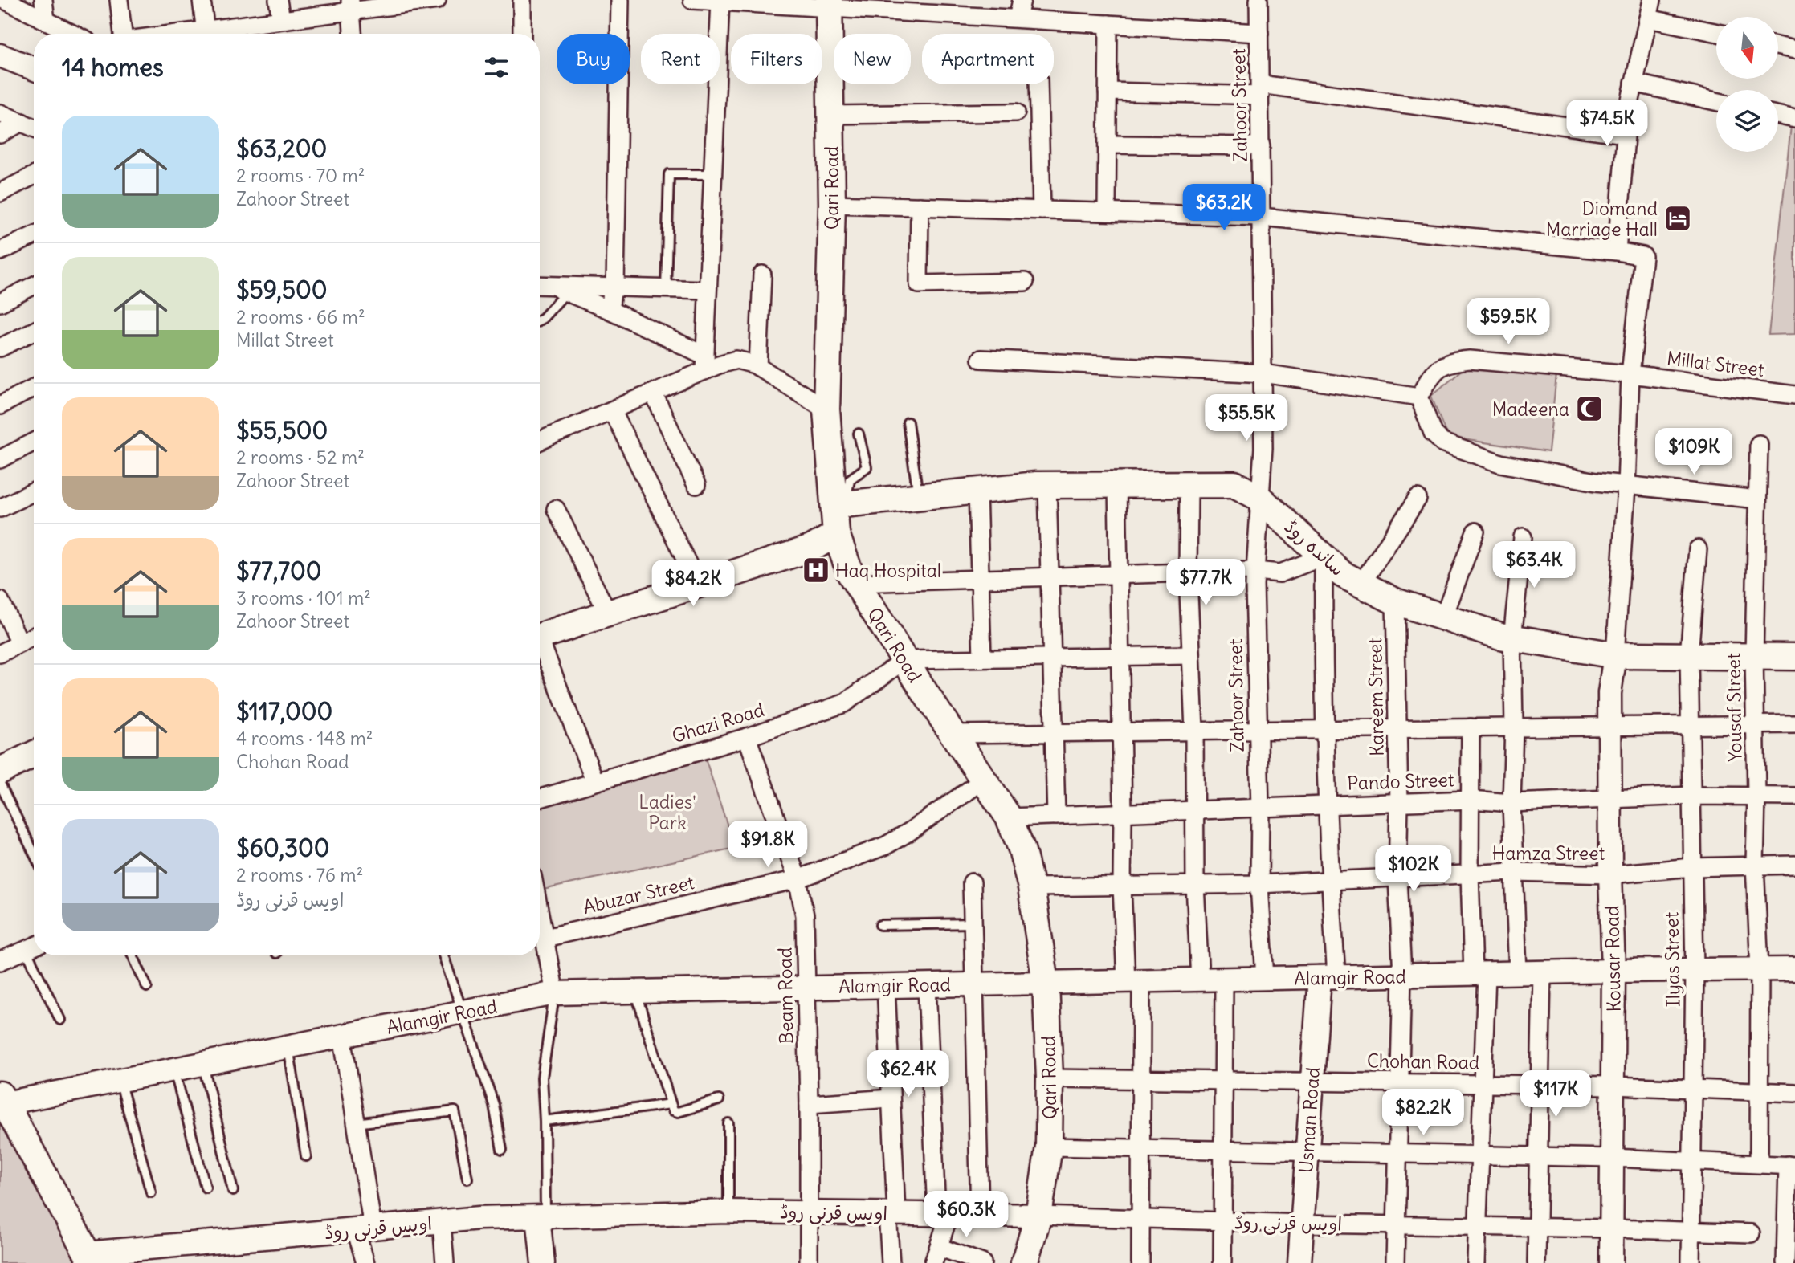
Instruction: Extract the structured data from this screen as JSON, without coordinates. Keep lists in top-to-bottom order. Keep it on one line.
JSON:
{"streets":{"main road":["Qari Road","ساندہ روڈ"],"street":["Zahoor Street","Millat Street","Kareem Street","Yousaf Street","Ghazi Road","Pando Street","Hamza Street","Abuzar Street","Kousar Road","Ilyas Street","Alamgir Road","Beam Road","Chohan Road","Usman Road","اویس قرنی روڈ"]},"crossings":[["Zahoor Street","ساندہ روڈ"],["Zahoor Street","Pando Street"],["Zahoor Street","Hamza Street"],["Zahoor Street","Alamgir Road"],["Qari Road","ساندہ روڈ"],["Qari Road","Ghazi Road"],["Qari Road","Pando Street"],["Qari Road","Hamza Street"],["Qari Road","Abuzar Street"],["Qari Road","Alamgir Road"],["Qari Road","Chohan Road"],["Qari Road","اویس قرنی روڈ"],["ساندہ روڈ","Kareem Street"],["ساندہ روڈ","Yousaf Street"],["ساندہ روڈ","Kousar Road"],["ساندہ روڈ","Ilyas Street"],["Kareem Street","Pando Street"],["Kareem Street","Hamza Street"],["Kareem Street","Alamgir Road"],["Kareem Street","Chohan Road"],["Kareem Street","اویس قرنی روڈ"],["Yousaf Street","Pando Street"],["Yousaf Street","Hamza Street"],["Yousaf Street","Alamgir Road"],["Yousaf Street","Chohan Road"],["Ghazi Road","Beam Road"],["Pando Street","Kousar Road"],["Pando Street","Ilyas Street"],["Hamza Street","Kousar Road"],["Hamza Street","Ilyas Street"],["Abuzar Street","Beam Road"],["Kousar Road","Alamgir Road"],["Kousar Road","Chohan Road"],["Kousar Road","اویس قرنی روڈ"],["Ilyas Street","Alamgir Road"],["Ilyas Street","Chohan Road"],["Ilyas Street","اویس قرنی روڈ"],["Alamgir Road","Beam Road"],["Alamgir Road","Usman Road"],["Beam Road","اویس قرنی روڈ"],["Chohan Road","Usman Road"],["Usman Road","اویس قرنی روڈ"]],"parks":["Ladies' Park"],"places":{"hotel":["Diomand Marriage Hall"],"mosque":["Madeena"],"hospital":["Haq Hospital"]},"north":"bottom","page":{"chip":["Buy","Rent","Filters","New","Apartment"],"heading":"14 homes","price":["$74.5K","$63.2K","$59.5K","$55.5K","$109K","$63.4K","$77.7K","$84.2K","$91.8K","$102K","$62.4K","$117K","$82.2K","$60.3K"],"list":[{"name":"$63,200","note":"2 rooms · 70 m² · Zahoor Street"},{"name":"$59,500","note":"2 rooms · 66 m² · Millat Street"},{"name":"$55,500","note":"2 rooms · 52 m² · Zahoor Street"},{"name":"$77,700","note":"3 rooms · 101 m² · Zahoor Street"},{"name":"$117,000","note":"4 rooms · 148 m² · Chohan Road"},{"name":"$60,300","note":"2 rooms · 76 m² · اویس قرنی روڈ"}]}}
